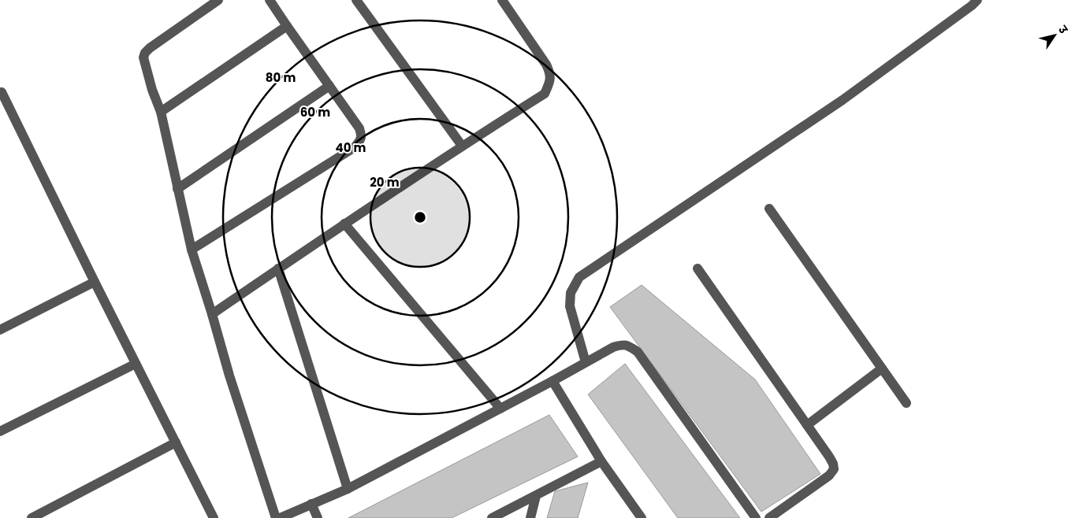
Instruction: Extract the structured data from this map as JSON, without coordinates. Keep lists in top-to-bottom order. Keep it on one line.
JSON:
{"north":"top right","rings":["80 m","60 m","40 m","20 m"]}
